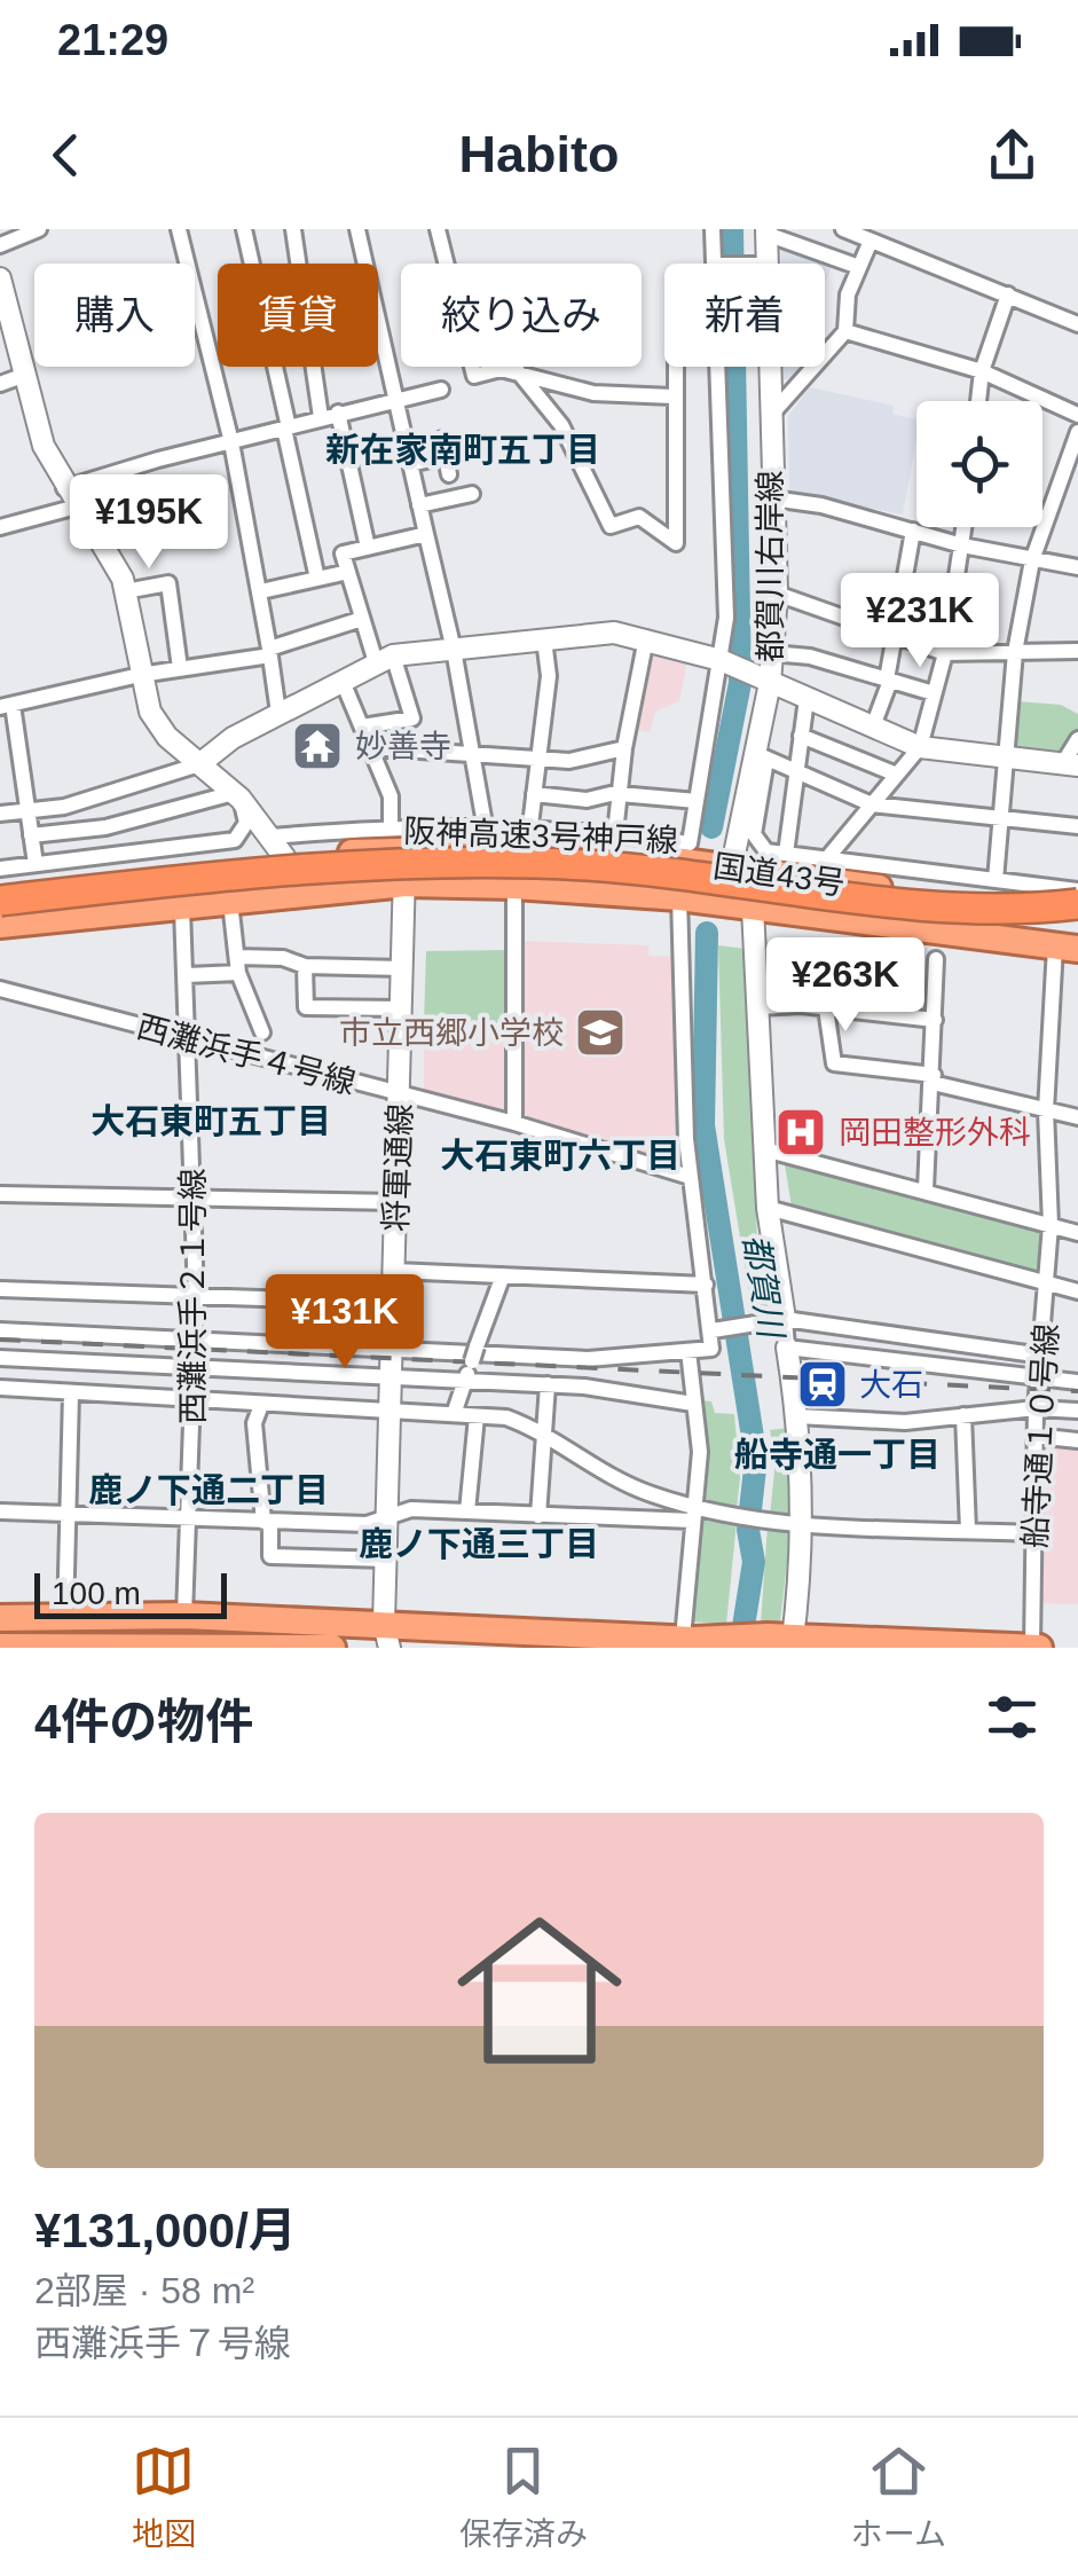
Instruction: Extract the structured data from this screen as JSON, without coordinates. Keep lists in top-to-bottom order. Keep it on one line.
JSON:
{"streets":{"highway":["阪神高速3号神戸線","国道43号"],"street":["都賀川右岸線","西灘浜手４号線","将軍通線","西灘浜手２１号線","船寺通１０号線"]},"crossings":[["都賀川右岸線","国道43号"],["阪神高速3号神戸線","国道43号"],["国道43号","将軍通線"],["国道43号","西灘浜手２１号線"],["国道43号","船寺通１０号線"],["西灘浜手４号線","将軍通線"],["西灘浜手４号線","西灘浜手２１号線"]],"districts":["新在家南町五丁目","大石東町五丁目","大石東町六丁目","船寺通一丁目","鹿ノ下通二丁目","鹿ノ下通三丁目"],"water":["都賀川"],"places":{"temple":["妙善寺"],"school or university":["市立西郷小学校"],"hospital":["岡田整形外科"],"station":["大石"]},"scale_bar":"100 m","page":{"status":"21:29","header":"Habito","chip":["購入","賃貸","絞り込み","新着"],"price":["¥195K","¥231K","¥263K","¥131K"],"scale":"100 m","heading":"4件の物件","list":[{"name":"¥131,000/月","note":"2部屋 · 58 m² · 西灘浜手７号線"}],"tabs":["地図","保存済み","ホーム"]}}
